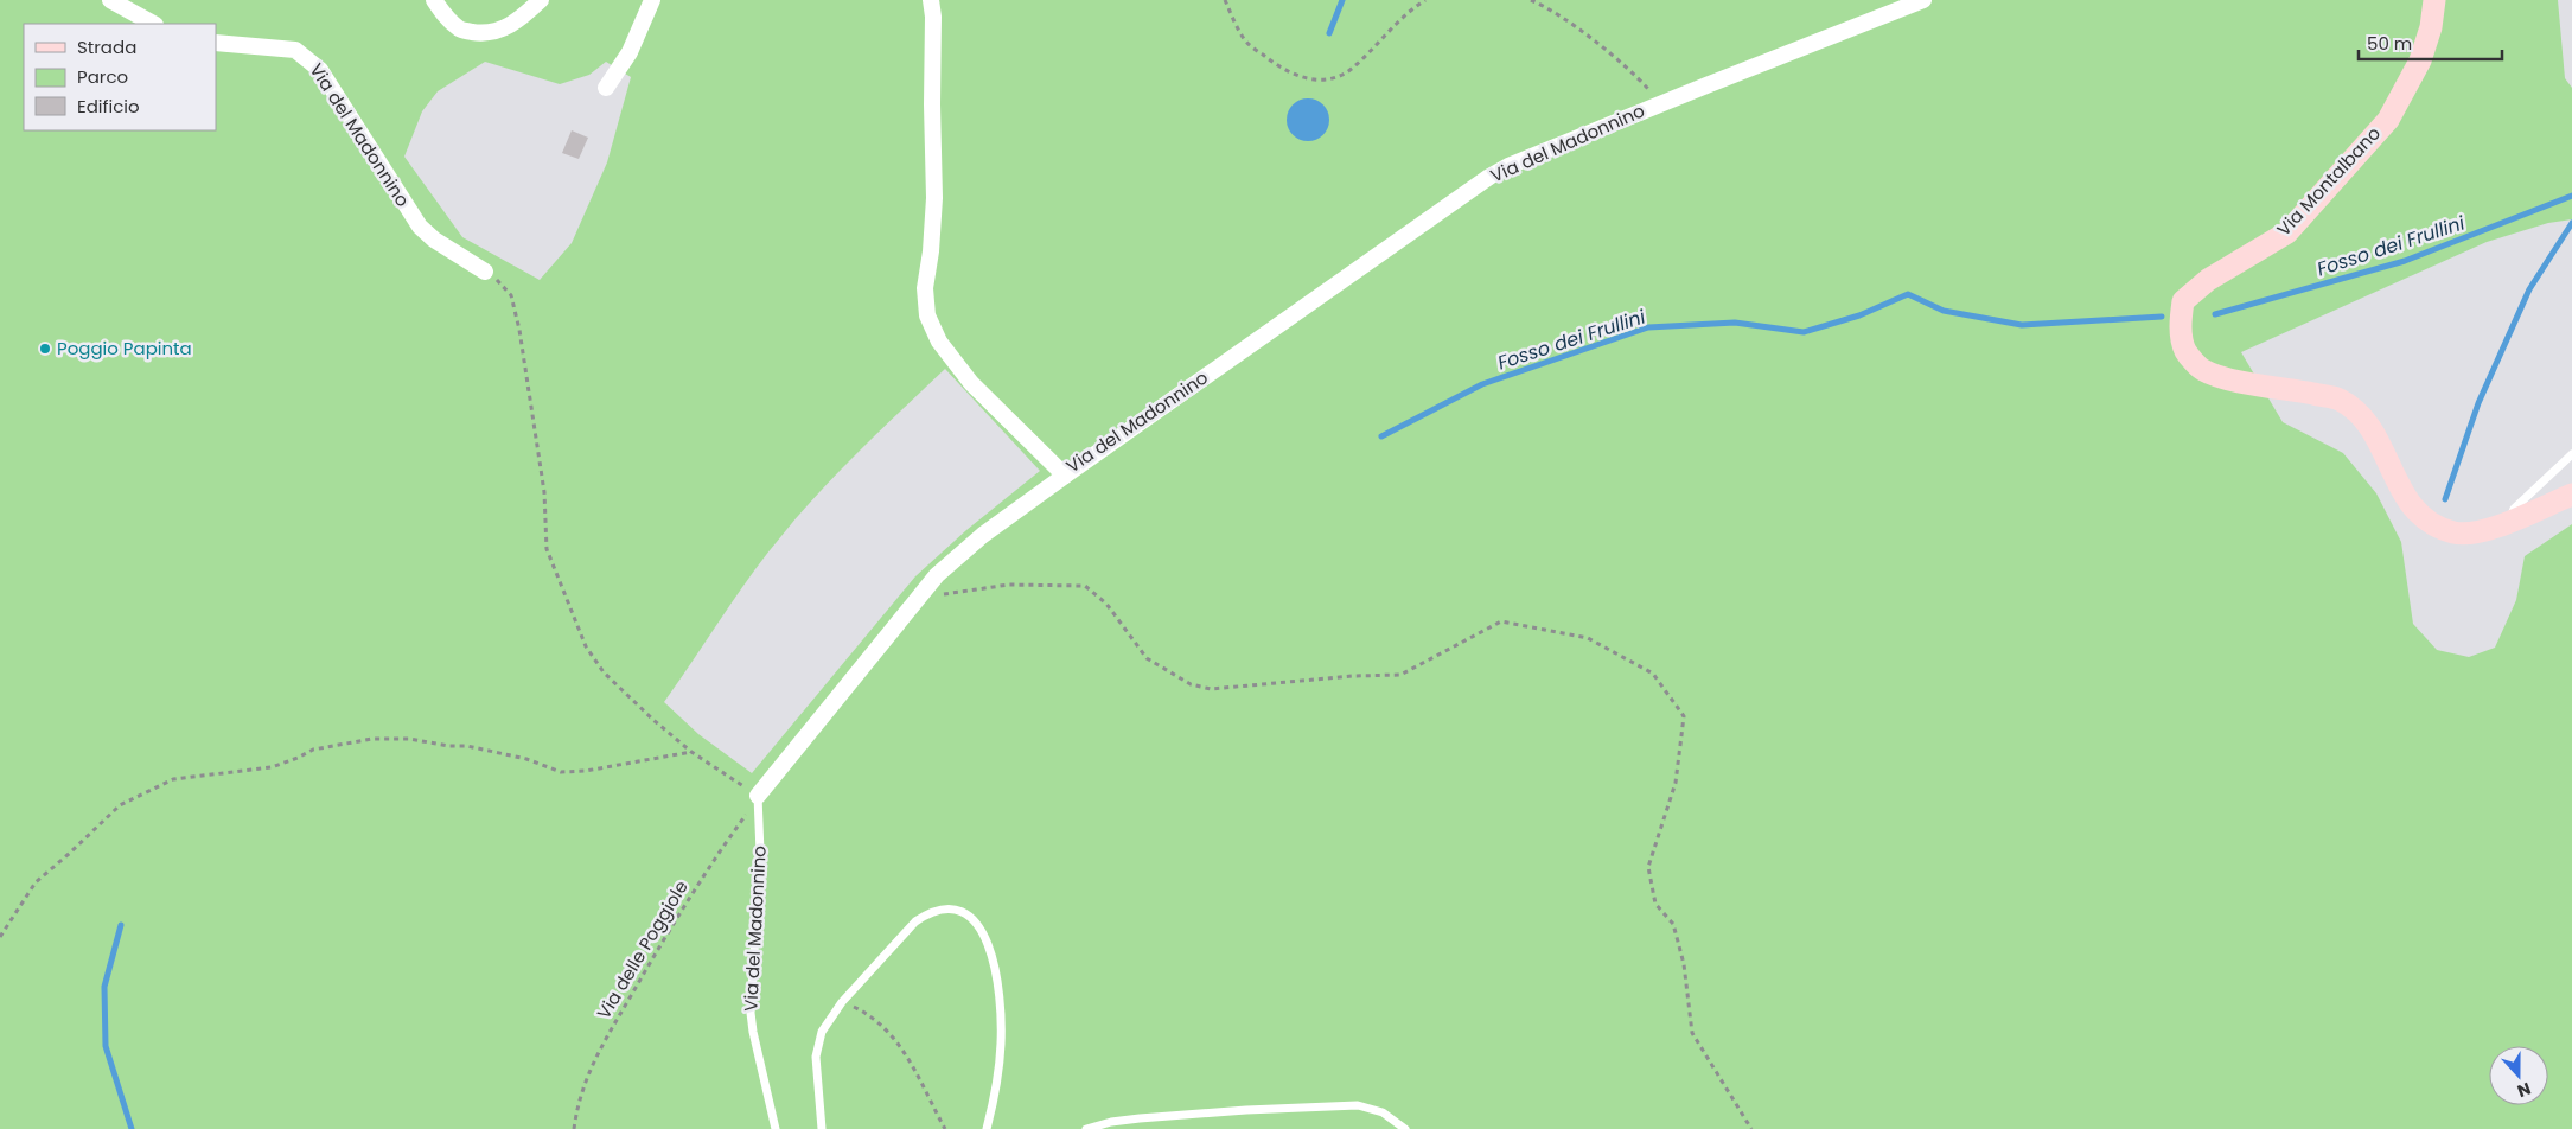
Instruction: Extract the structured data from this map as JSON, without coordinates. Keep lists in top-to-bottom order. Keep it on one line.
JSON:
{"streets":{"main road":["Via Montalbano"],"street":["Via del Madonnino"],"path":["Via delle Poggiole"]},"crossings":[["Via del Madonnino","Via delle Poggiole"]],"water":["Fosso dei Frullini"],"places":["Poggio Papinta"],"legend":["Strada","Parco","Edificio"],"scale_bar":"50 m","north":"bottom"}
